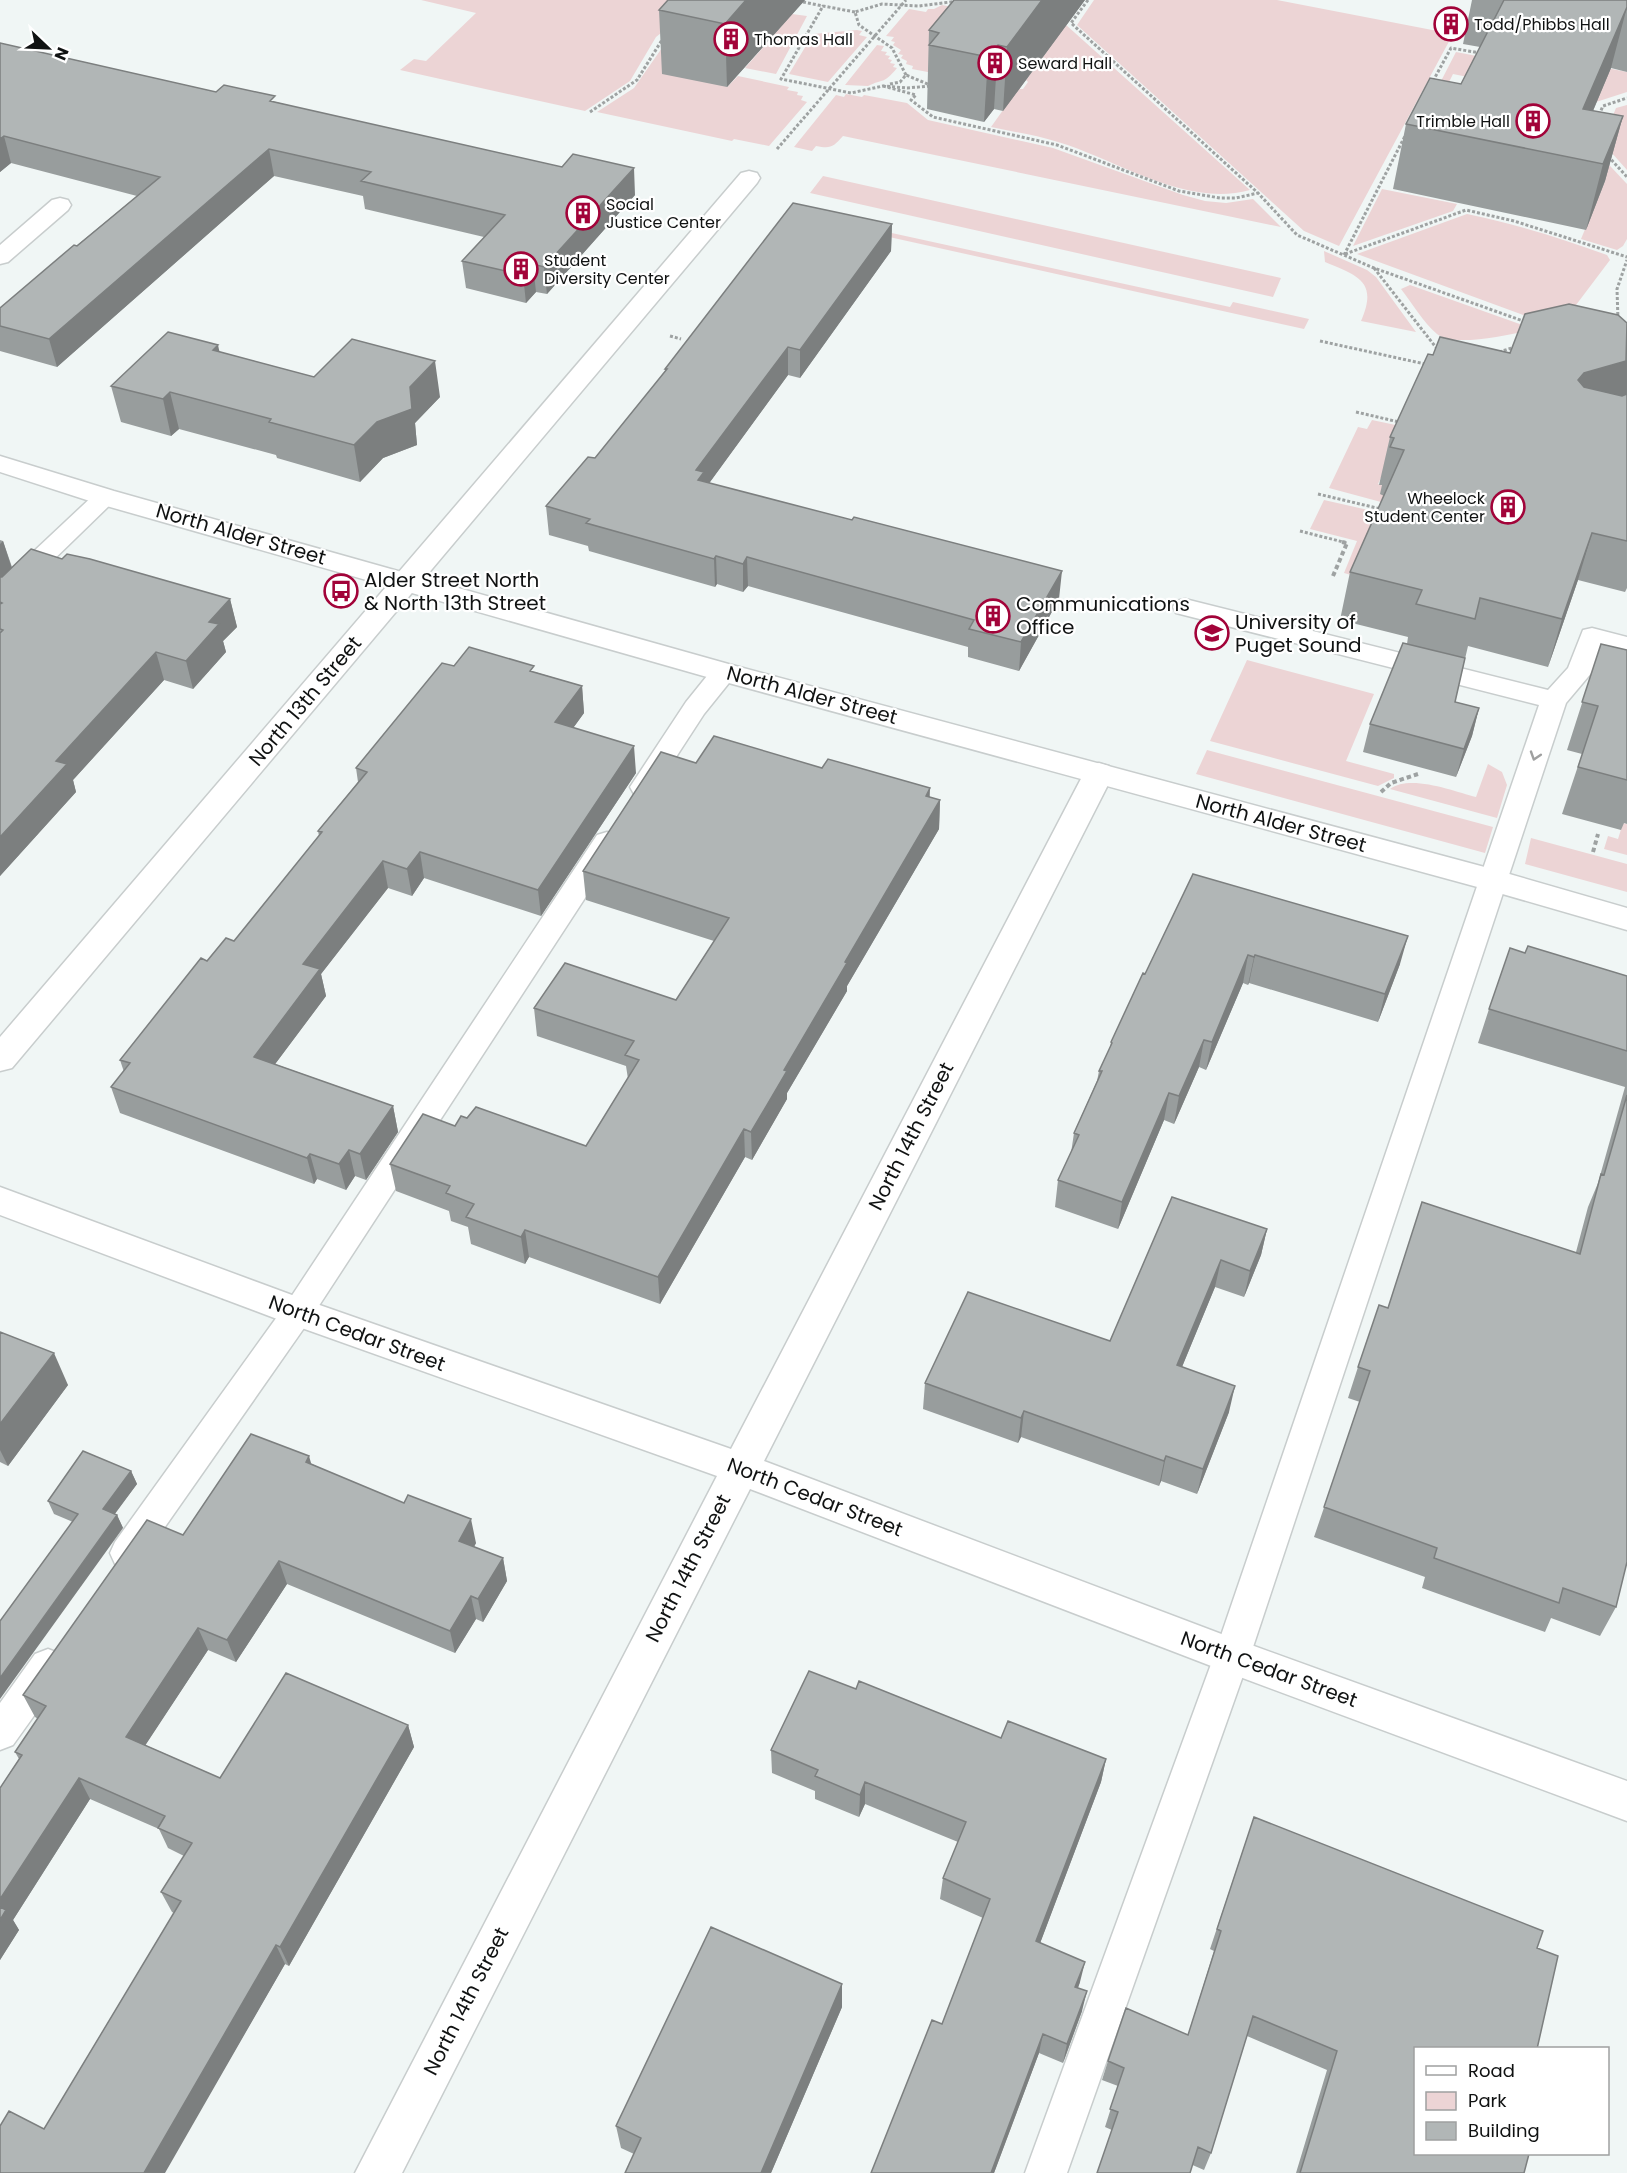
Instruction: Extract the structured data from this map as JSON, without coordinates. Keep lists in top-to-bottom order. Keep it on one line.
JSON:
{"streets":{"street":["North Alder Street","North 13th Street","North 14th Street","North Cedar Street"]},"crossings":[["North Alder Street","North 13th Street"],["North Alder Street","North 14th Street"],["North 14th Street","North Cedar Street"]],"places":{"building":["Todd/Phibbs Hall","Thomas Hall","Seward Hall","Trimble Hall","Social Justice Center","Student Diversity Center","Wheelock Student Center","Communications Office"],"bus stop":["Alder Street North & North 13th Street"],"school or university":["University of Puget Sound"]},"legend":["Road","Park","Building"],"north":"bottom right"}
